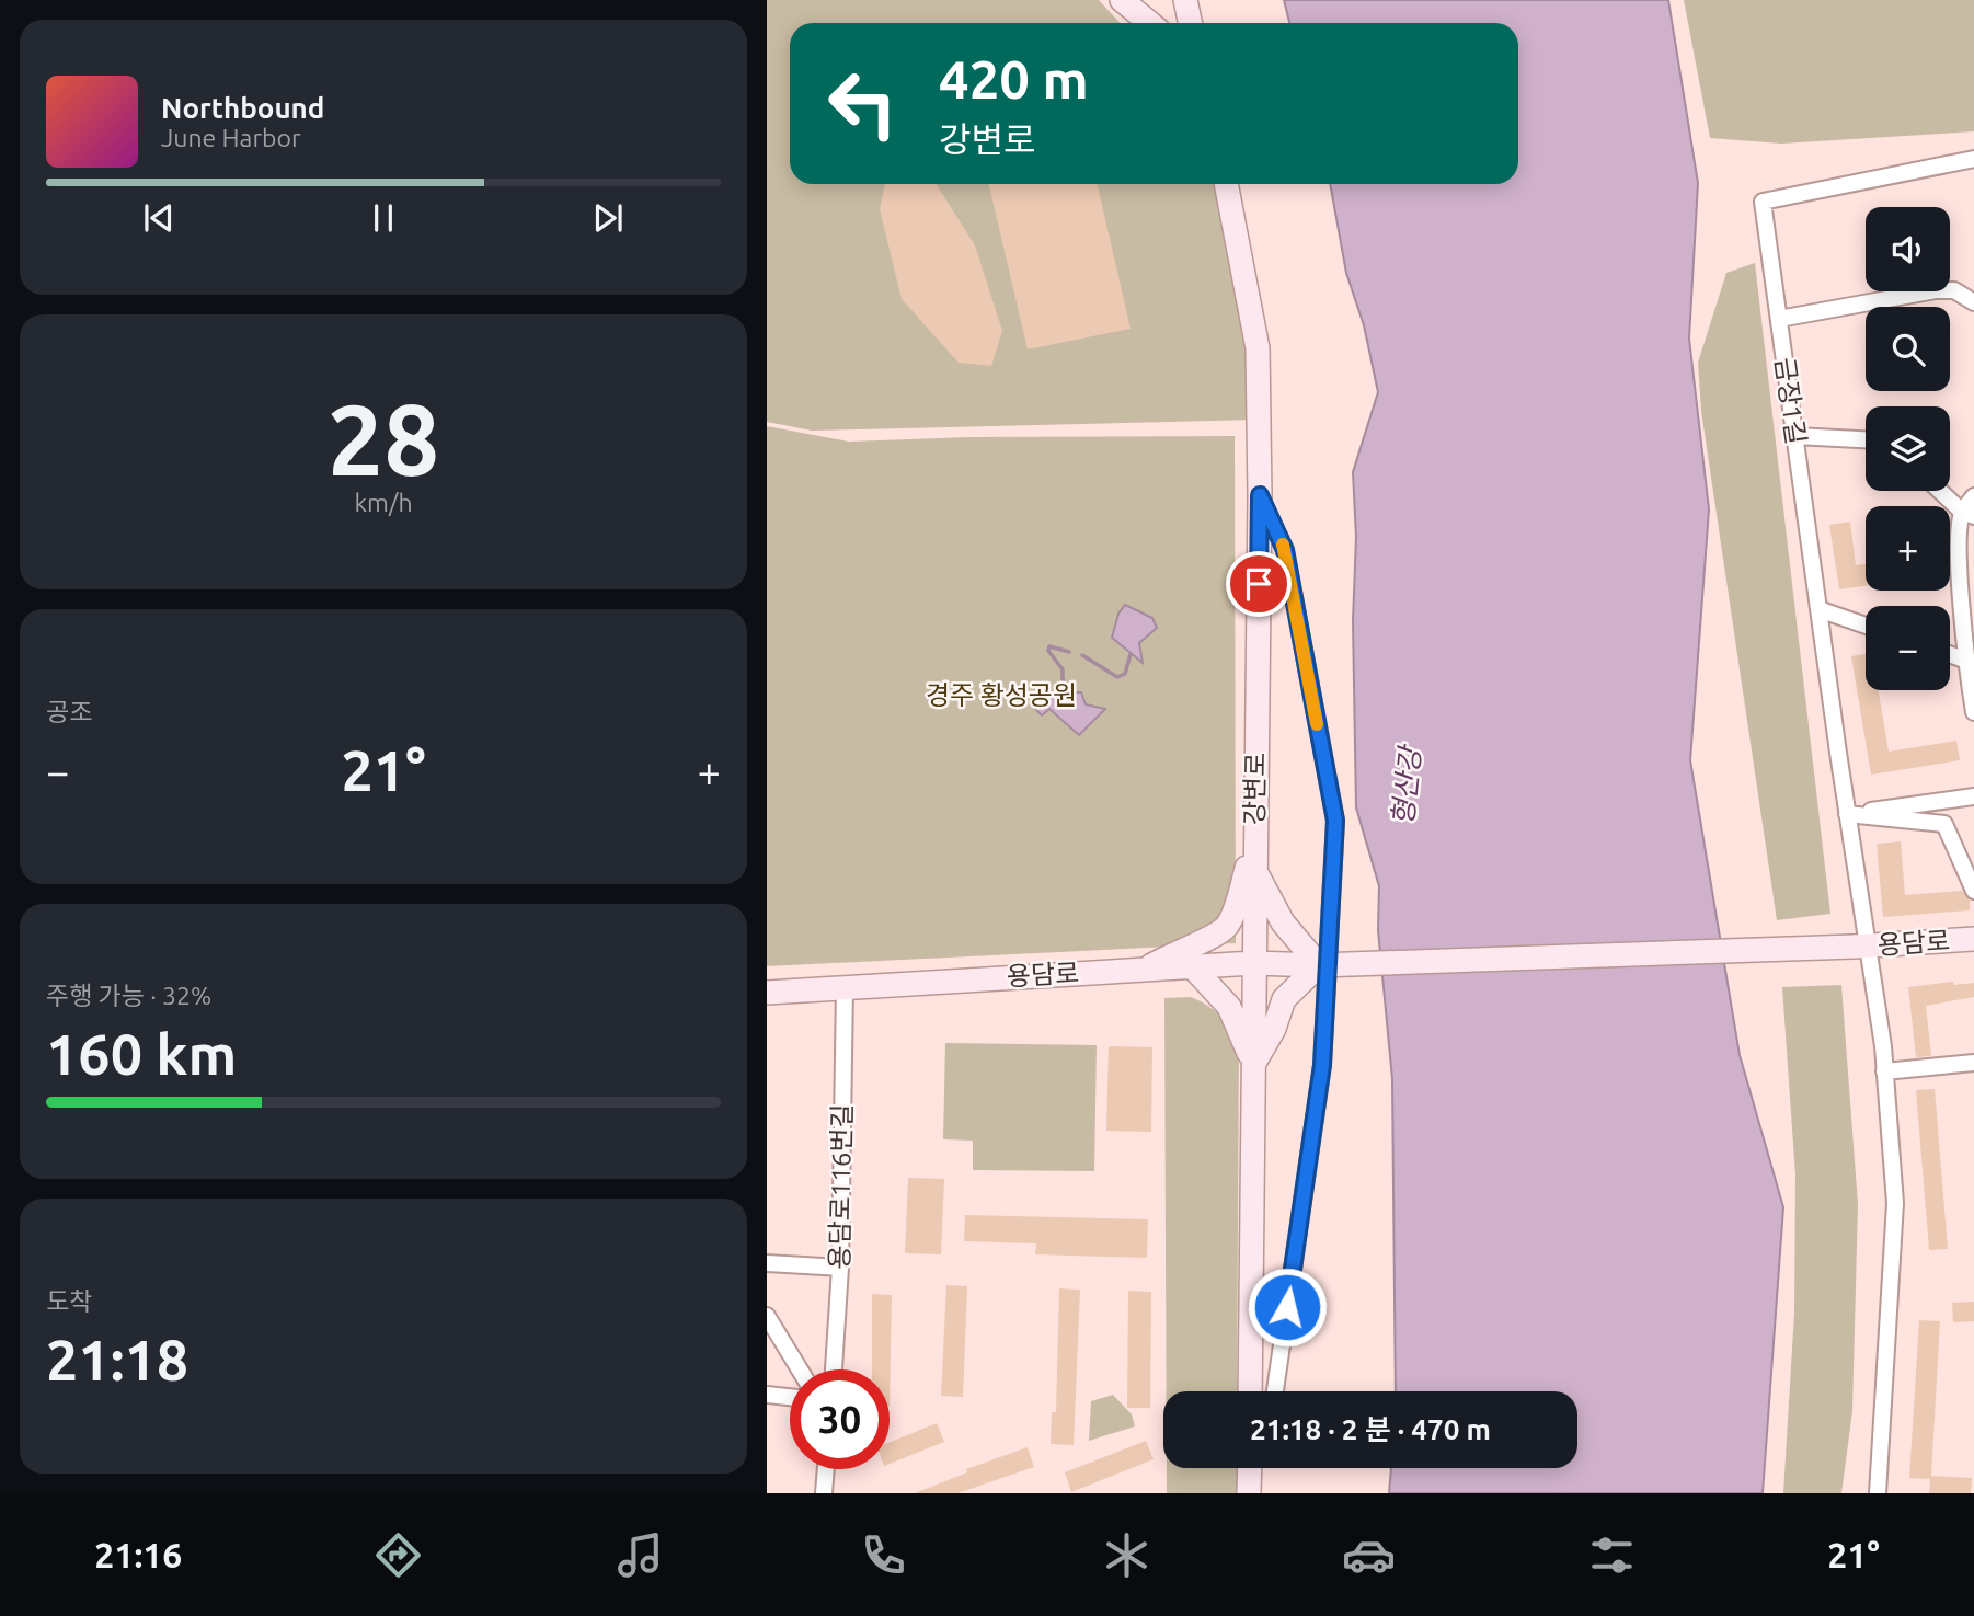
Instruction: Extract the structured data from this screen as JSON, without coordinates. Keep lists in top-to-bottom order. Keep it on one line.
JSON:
{"streets":{"main road":["강변로","용담로"],"street":["금장1길","용담로116번길"]},"crossings":[["금장1길","용담로"],["강변로","용담로"],["용담로","용담로116번길"]],"water":["형산강"],"parks":["경주 황성공원"],"page":{"turn":["420 m","강변로"],"song":["Northbound","June Harbor"],"map_buttons":["+","−"],"tile":[["28","km/h"],"공조",["주행 가능 · 32%","160 km"],["도착","21:18"]],"heat":["−","21°","+"],"limit":"30","trip":"21:18 · 2 분 · 470 m","tabs":["21:16","21°"]}}
